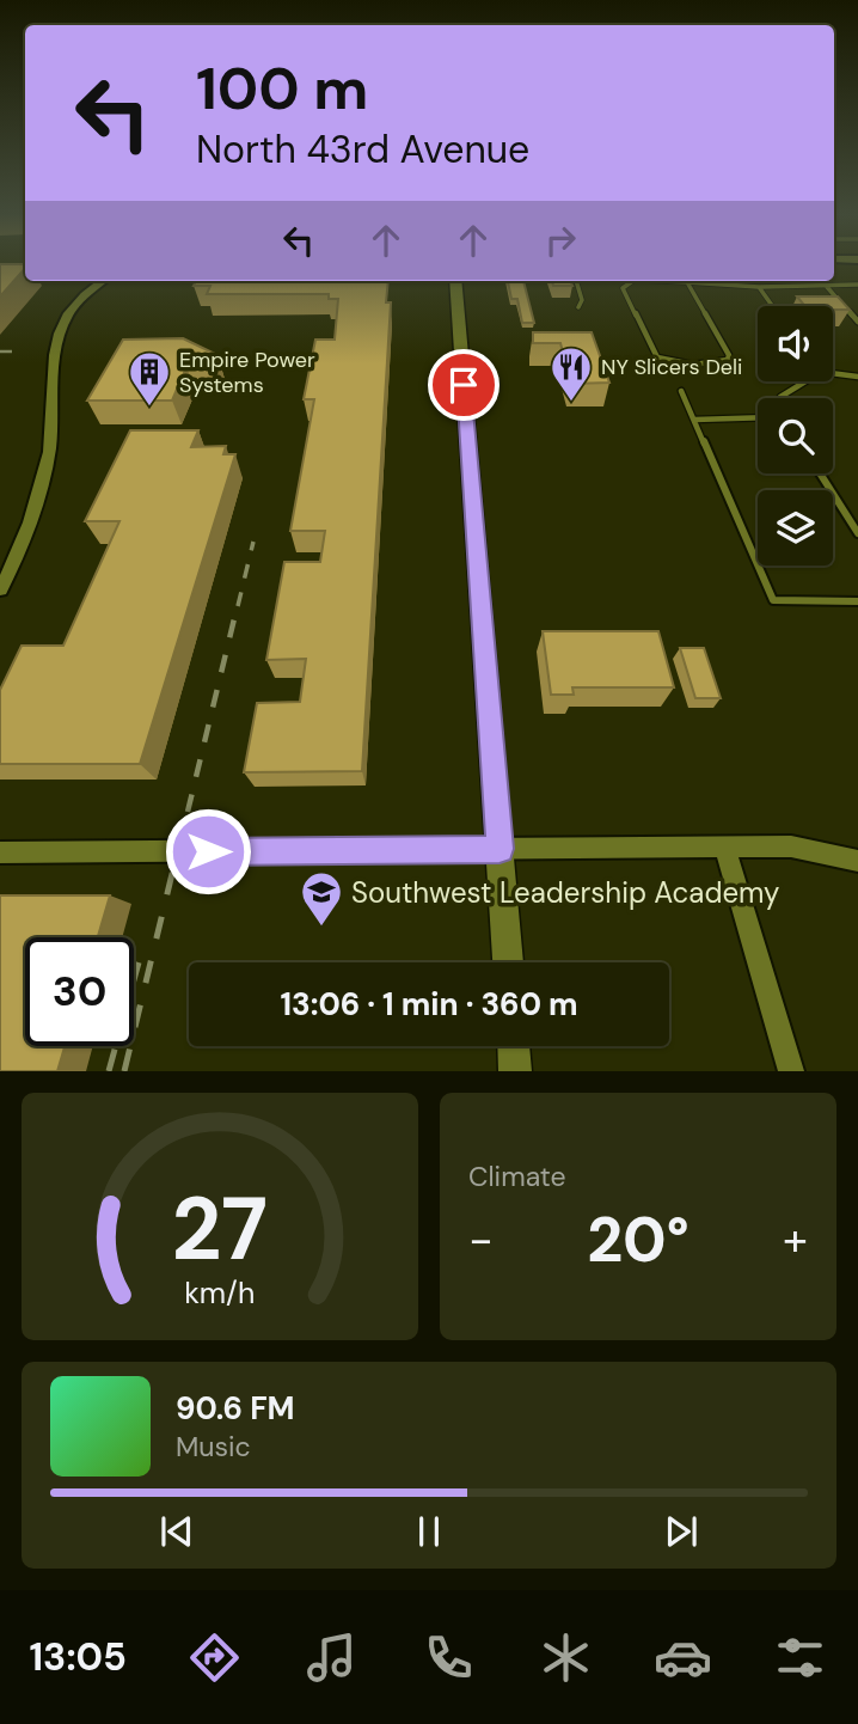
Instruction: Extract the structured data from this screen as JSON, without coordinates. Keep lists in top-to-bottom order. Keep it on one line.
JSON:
{"places":{"restaurant":["NY Slicers Deli"],"building":["Empire Power Systems"],"school or university":["Southwest Leadership Academy"]},"page":{"turn":["100 m","North 43rd Avenue"],"limit":"30","trip":"13:06 · 1 min · 360 m","tile":"Climate","heat":["−","20°","+"],"song":["90.6 FM","Music"],"tabs":"13:05","gauge":["27","km/h"]}}
